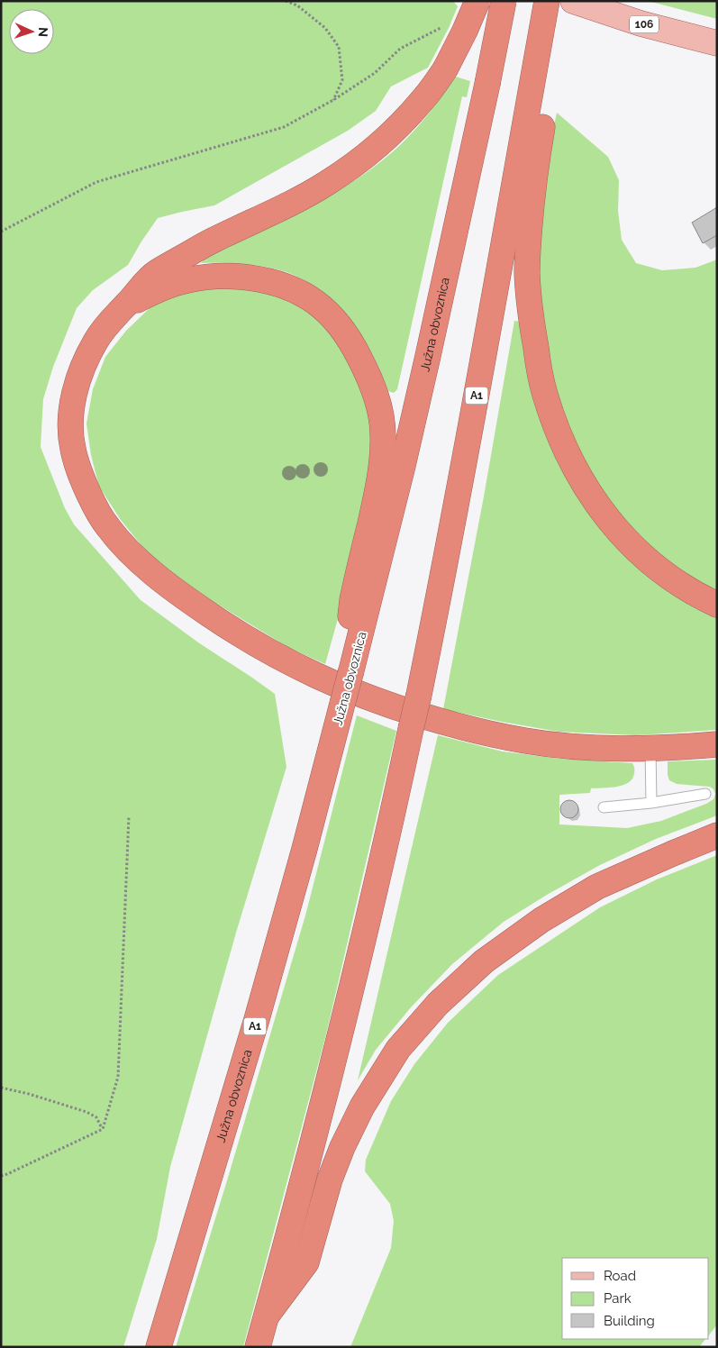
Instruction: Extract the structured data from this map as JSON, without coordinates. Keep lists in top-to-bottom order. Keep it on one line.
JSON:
{"streets":{"highway":["Južna obvoznica","A1"],"main road":["106"]},"legend":["Road","Park","Building"],"north":"right"}
